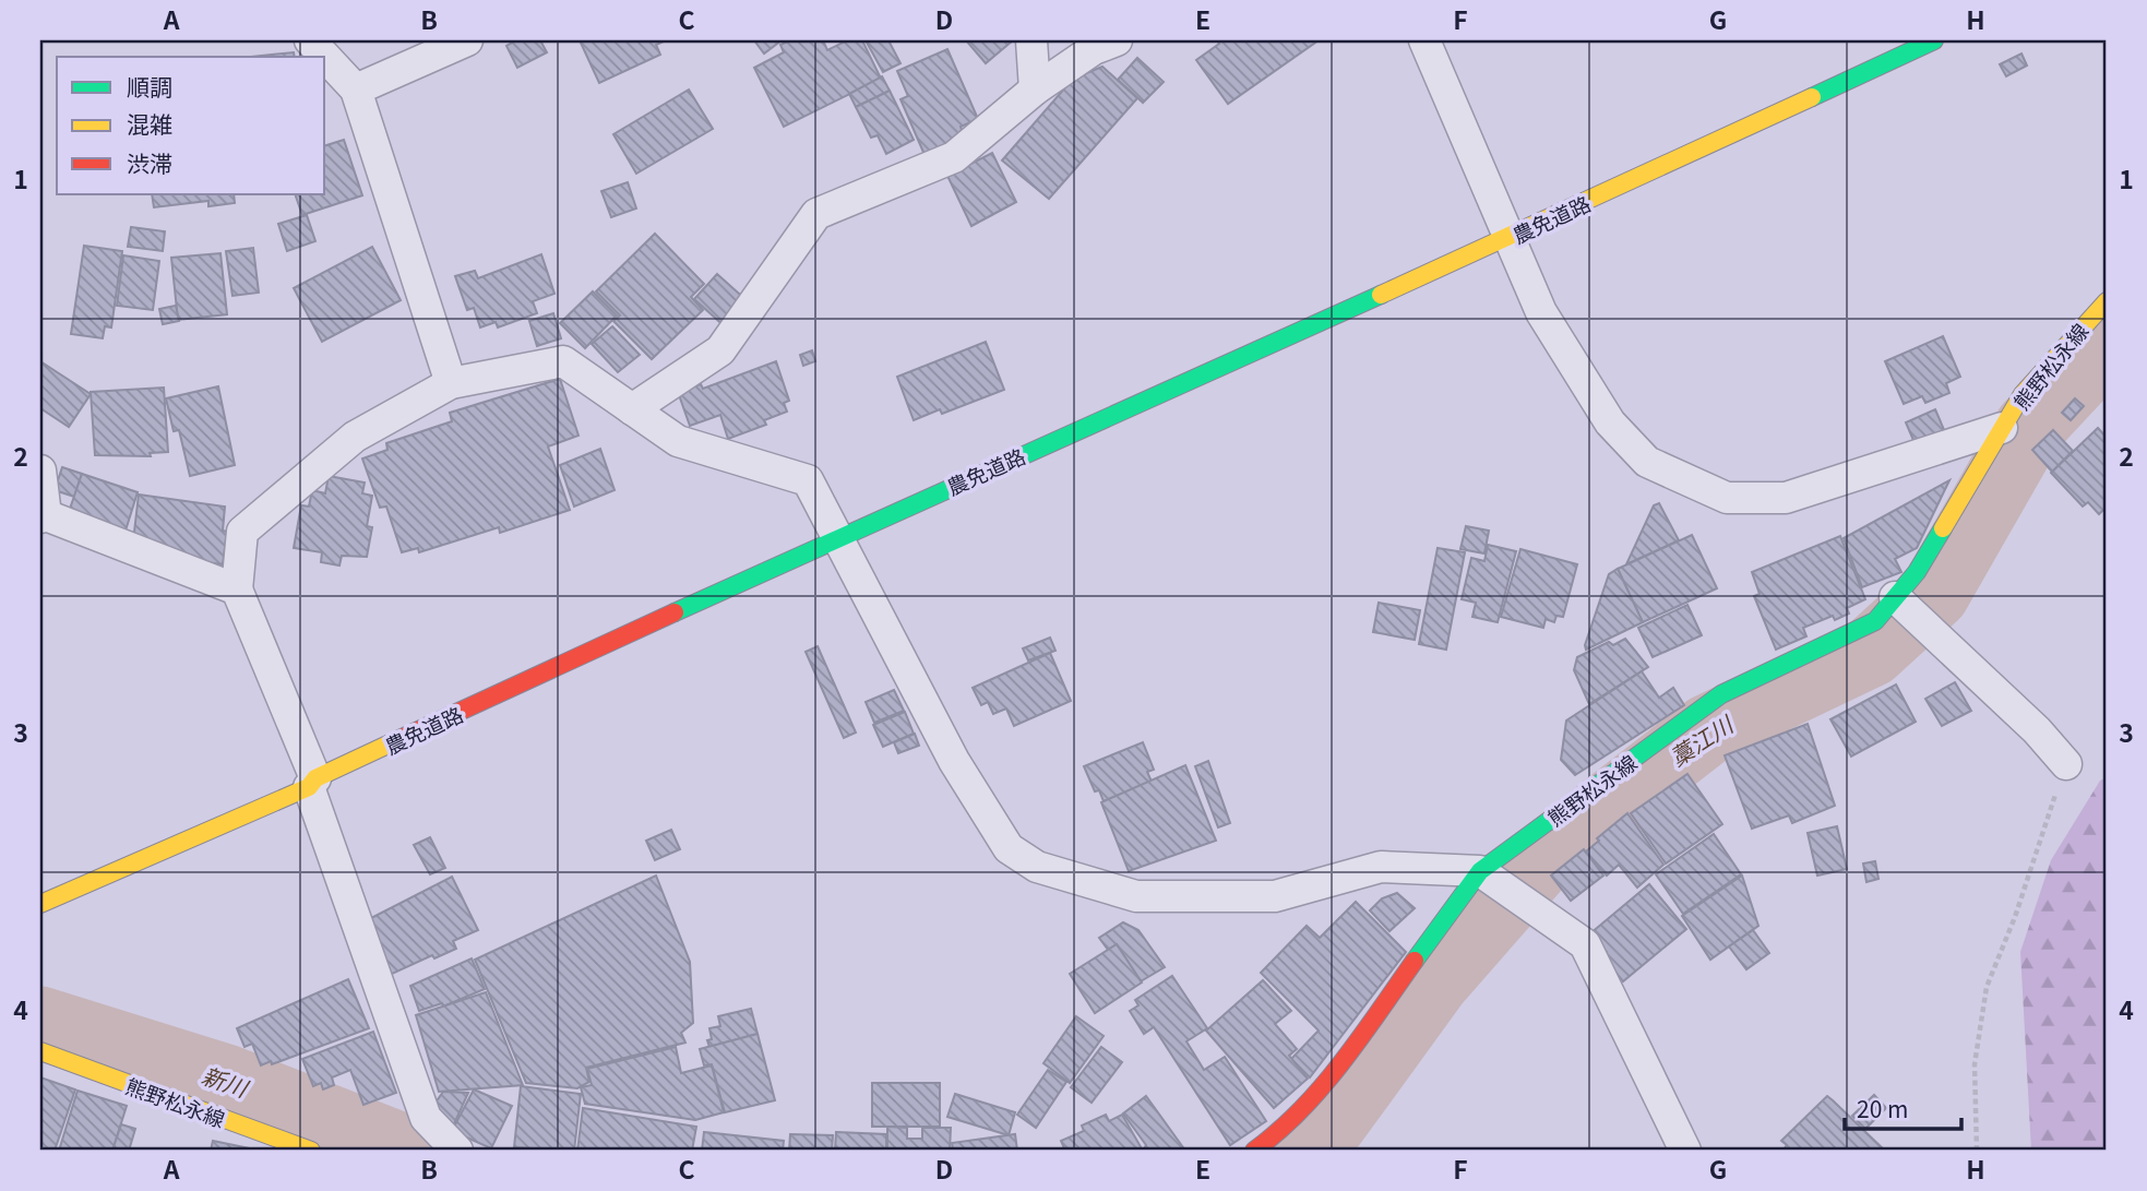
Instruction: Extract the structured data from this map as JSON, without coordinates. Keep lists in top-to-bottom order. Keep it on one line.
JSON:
{"streets":{"street":["農免道路","熊野松永線"]},"water":["藁江川","新川"],"legend":["順調","混雑","渋滞"],"scale_bar":"20 m","grid":{"columns":["A","B","C","D","E","F","G","H"],"rows":["1","2","3","4"]}}
